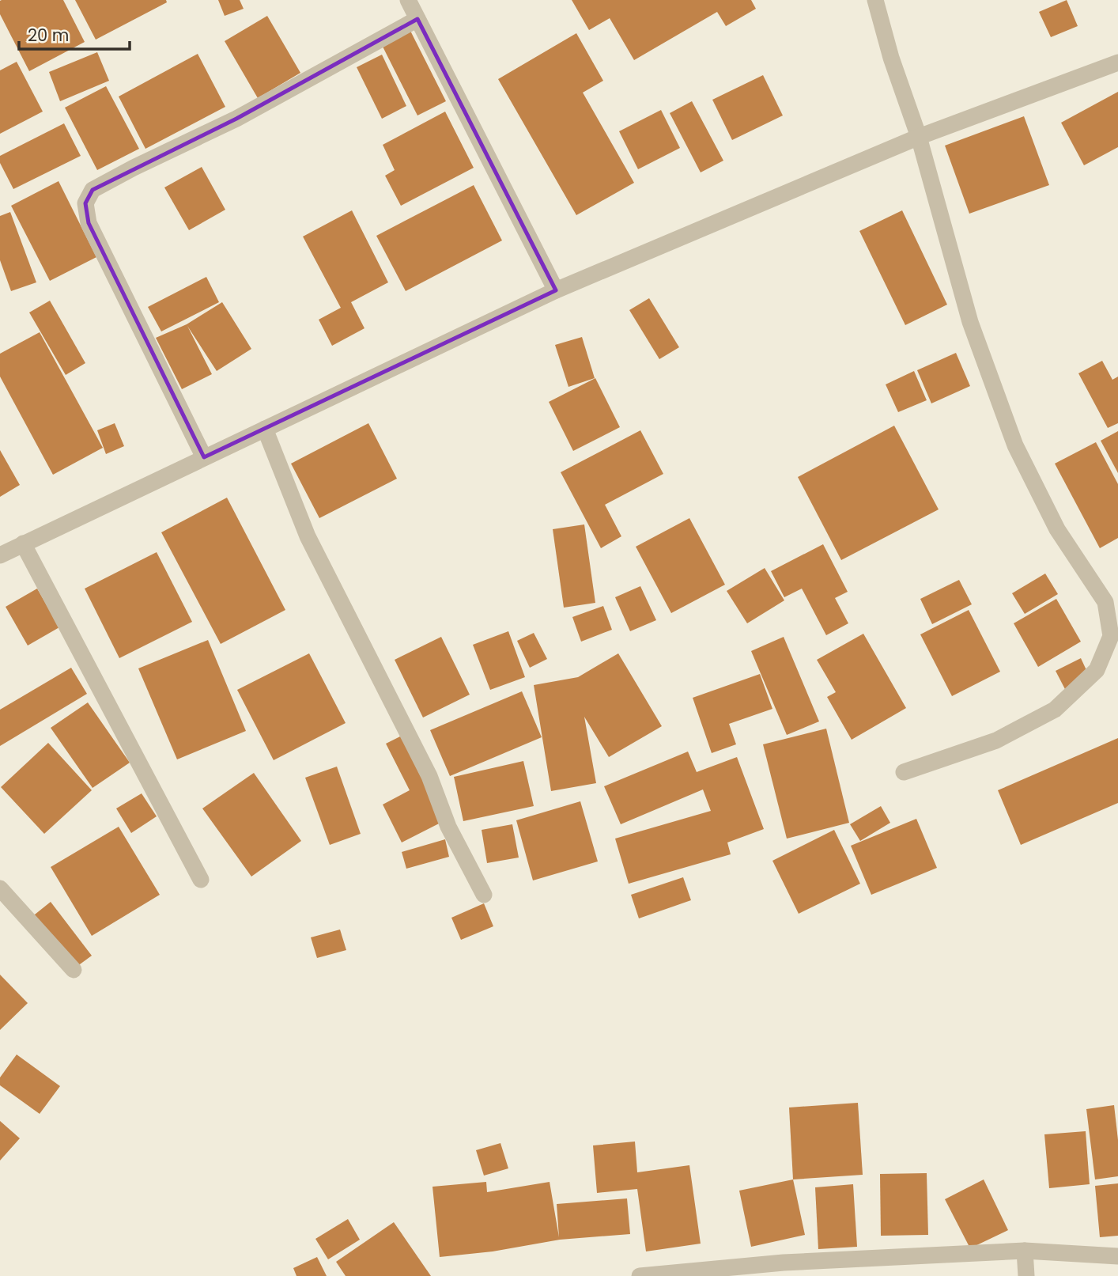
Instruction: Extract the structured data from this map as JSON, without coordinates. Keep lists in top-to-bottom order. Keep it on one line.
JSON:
{"scale_bar":"20 m"}
